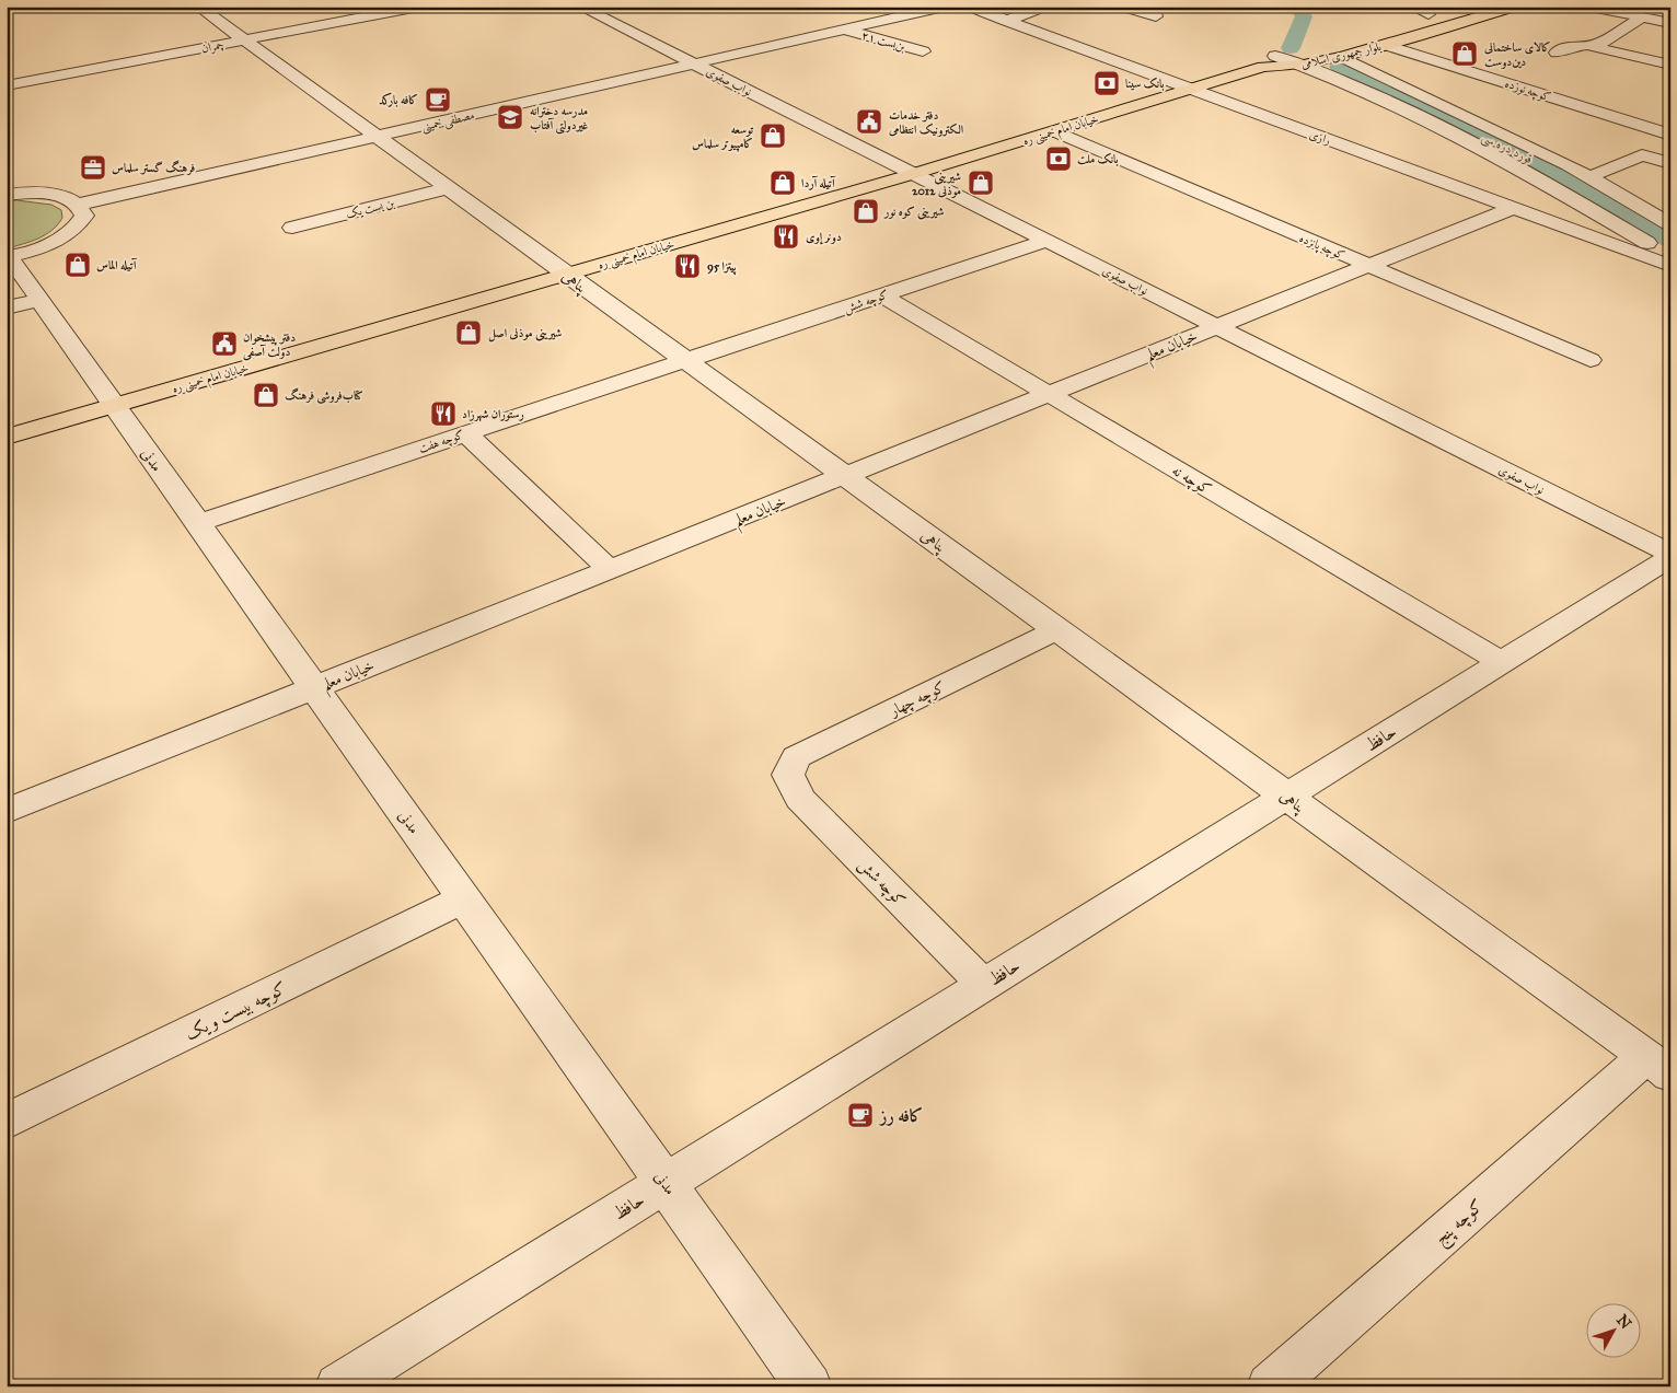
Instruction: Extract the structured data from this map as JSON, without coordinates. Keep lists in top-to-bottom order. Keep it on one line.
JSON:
{"streets":{"main road":["بلوار جمهوری اسلامی","خیابان امام خمینی ره"],"street":["بن‌بست ۲۱","چمران","نواب صفوی","کوچه نوزده","مصطفی خمینی","رازی","بن بست یک","کوچه پانزده","پناهی","کوچه شش","خیابان معلم","کوچه هفت","مدنی","کوچه نه","کوچه چهار","حافظ","کوچه بیست و یک","کوچه پنج"]},"crossings":[["بن‌بست ۲۱","مصطفی خمینی"],["چمران","پناهی"],["بلوار جمهوری اسلامی","کوچه نوزده"],["نواب صفوی","مصطفی خمینی"],["نواب صفوی","خیابان امام خمینی ره"],["نواب صفوی","کوچه شش"],["نواب صفوی","خیابان معلم"],["نواب صفوی","حافظ"],["مصطفی خمینی","پناهی"],["خیابان امام خمینی ره","رازی"],["خیابان امام خمینی ره","کوچه پانزده"],["خیابان امام خمینی ره","پناهی"],["خیابان امام خمینی ره","مدنی"],["رازی","خیابان معلم"],["بن بست یک","پناهی"],["کوچه پانزده","خیابان معلم"],["پناهی","کوچه شش"],["پناهی","خیابان معلم"],["پناهی","کوچه هفت"],["پناهی","کوچه چهار"],["پناهی","حافظ"],["پناهی","کوچه پنج"],["کوچه شش","کوچه هفت"],["کوچه شش","کوچه نه"],["کوچه شش","کوچه چهار"],["کوچه شش","حافظ"],["خیابان معلم","مدنی"],["خیابان معلم","کوچه نه"],["کوچه هفت","مدنی"],["مدنی","حافظ"],["مدنی","کوچه بیست و یک"],["کوچه نه","حافظ"]],"water":["قورد دره سی"],"places":{"shop":["کالای ساختمانی دین‌دوست","توسعه کامپیوتر سلماس","آتیله آردا","شیرینی موذنی 2012","شیرینی کوه نور","آتیله الماس","شیرینی موذنی اصل","کتاب‌فروشی فرهنگ"],"bank":["بانک سینا","بانک ملت"],"cafe":["کافه بارکد","کافه رز"],"school or university":["مدرسه دخترانه غیردولتی آفتاب"],"public building":["دفتر خدمات الکترونیک انتظامی","دفتر پیشخوان دولت آصفی"],"office":["فرهنگ گستر سلماس"],"restaurant":["دونر إوی","پیتزا 95","رستوران شهرزاد"]},"north":"top right"}
